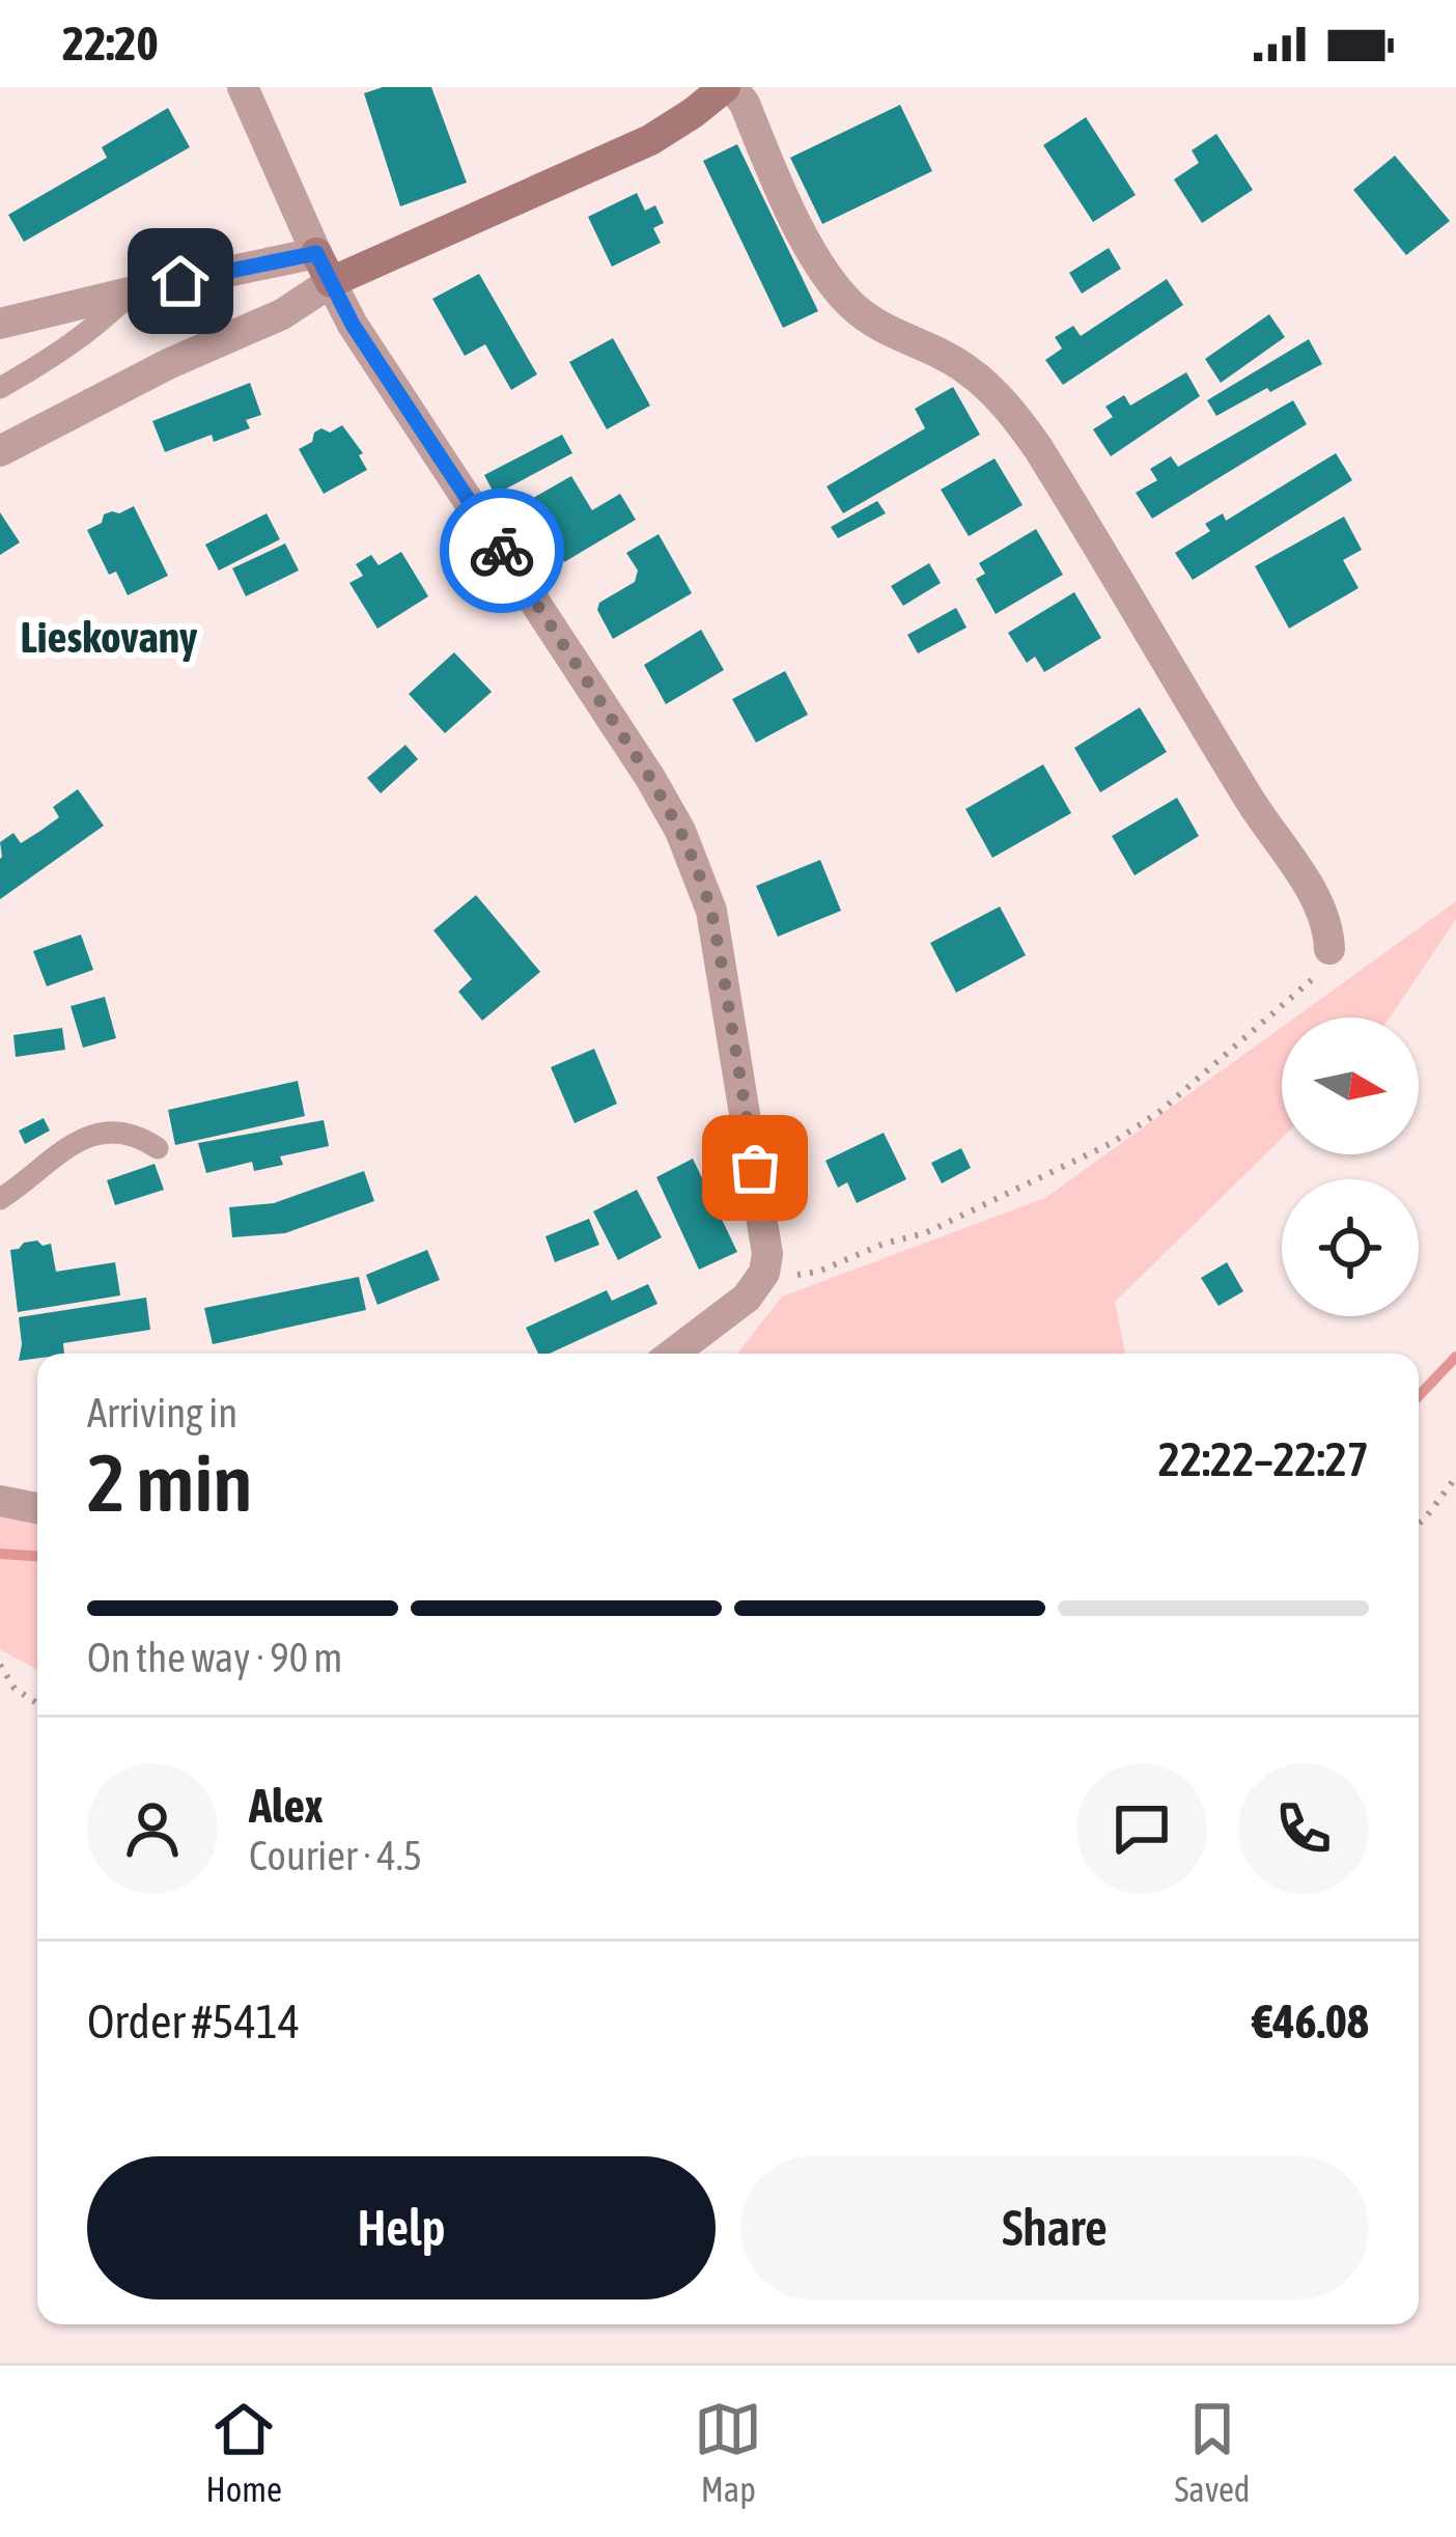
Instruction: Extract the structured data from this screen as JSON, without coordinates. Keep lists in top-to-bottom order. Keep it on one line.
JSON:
{"districts":["Lieskovany"],"north":"right","page":{"status":"22:20","heading":["2 min","Arriving in","22:22–22:27"],"panel":["Alex","Courier · 4.5","Order #5414","€46.08"],"bar":"On the way · 90 m","buttons":["Help","Share"],"tabs":["Home","Map","Saved"]}}
